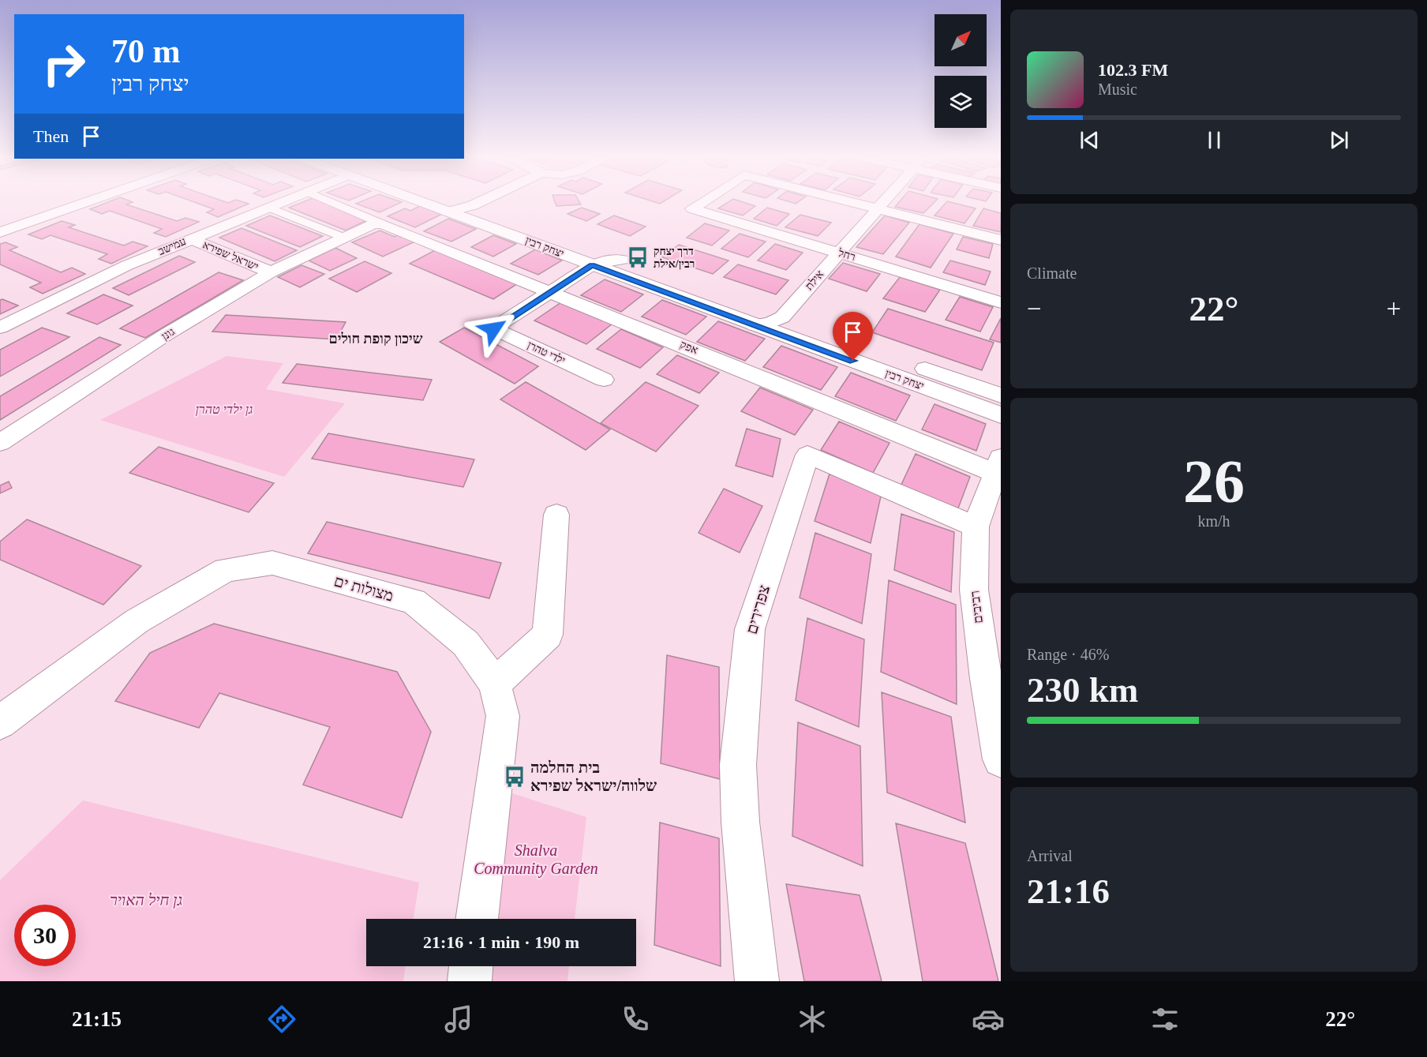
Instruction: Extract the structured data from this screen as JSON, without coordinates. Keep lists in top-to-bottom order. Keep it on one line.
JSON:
{"streets":{"main road":["יצחק רבין"],"street":["עמישב","רחל","ישראל שפירא","אילת","גונן","אפק","ילדי טהרן","מצולות ים","רביבים","צפרירים"]},"crossings":[["עמישב","ישראל שפירא"],["יצחק רבין","אילת"],["יצחק רבין","ילדי טהרן"],["רחל","אילת"],["ישראל שפירא","גונן"],["אפק","ילדי טהרן"],["אפק","רביבים"],["רביבים","צפרירים"]],"districts":["שיכון קופת חולים"],"parks":["גן ילדי טהרן","Shalva Community Garden","גן חיל האויר"],"places":{"bus stop":["דרך יצחק רבין/אילת","בית החלמה שלווה/ישראל שפירא"]},"north":"top right","page":{"turn":["70 m","יצחק רבין"],"song":["102.3 FM","Music"],"then":"Then","tile":["Climate",["26","km/h"],["Range · 46%","230 km"],["Arrival","21:16"]],"heat":["−","22°","+"],"limit":"30","trip":"21:16 · 1 min · 190 m","tabs":["21:15","22°"]}}
